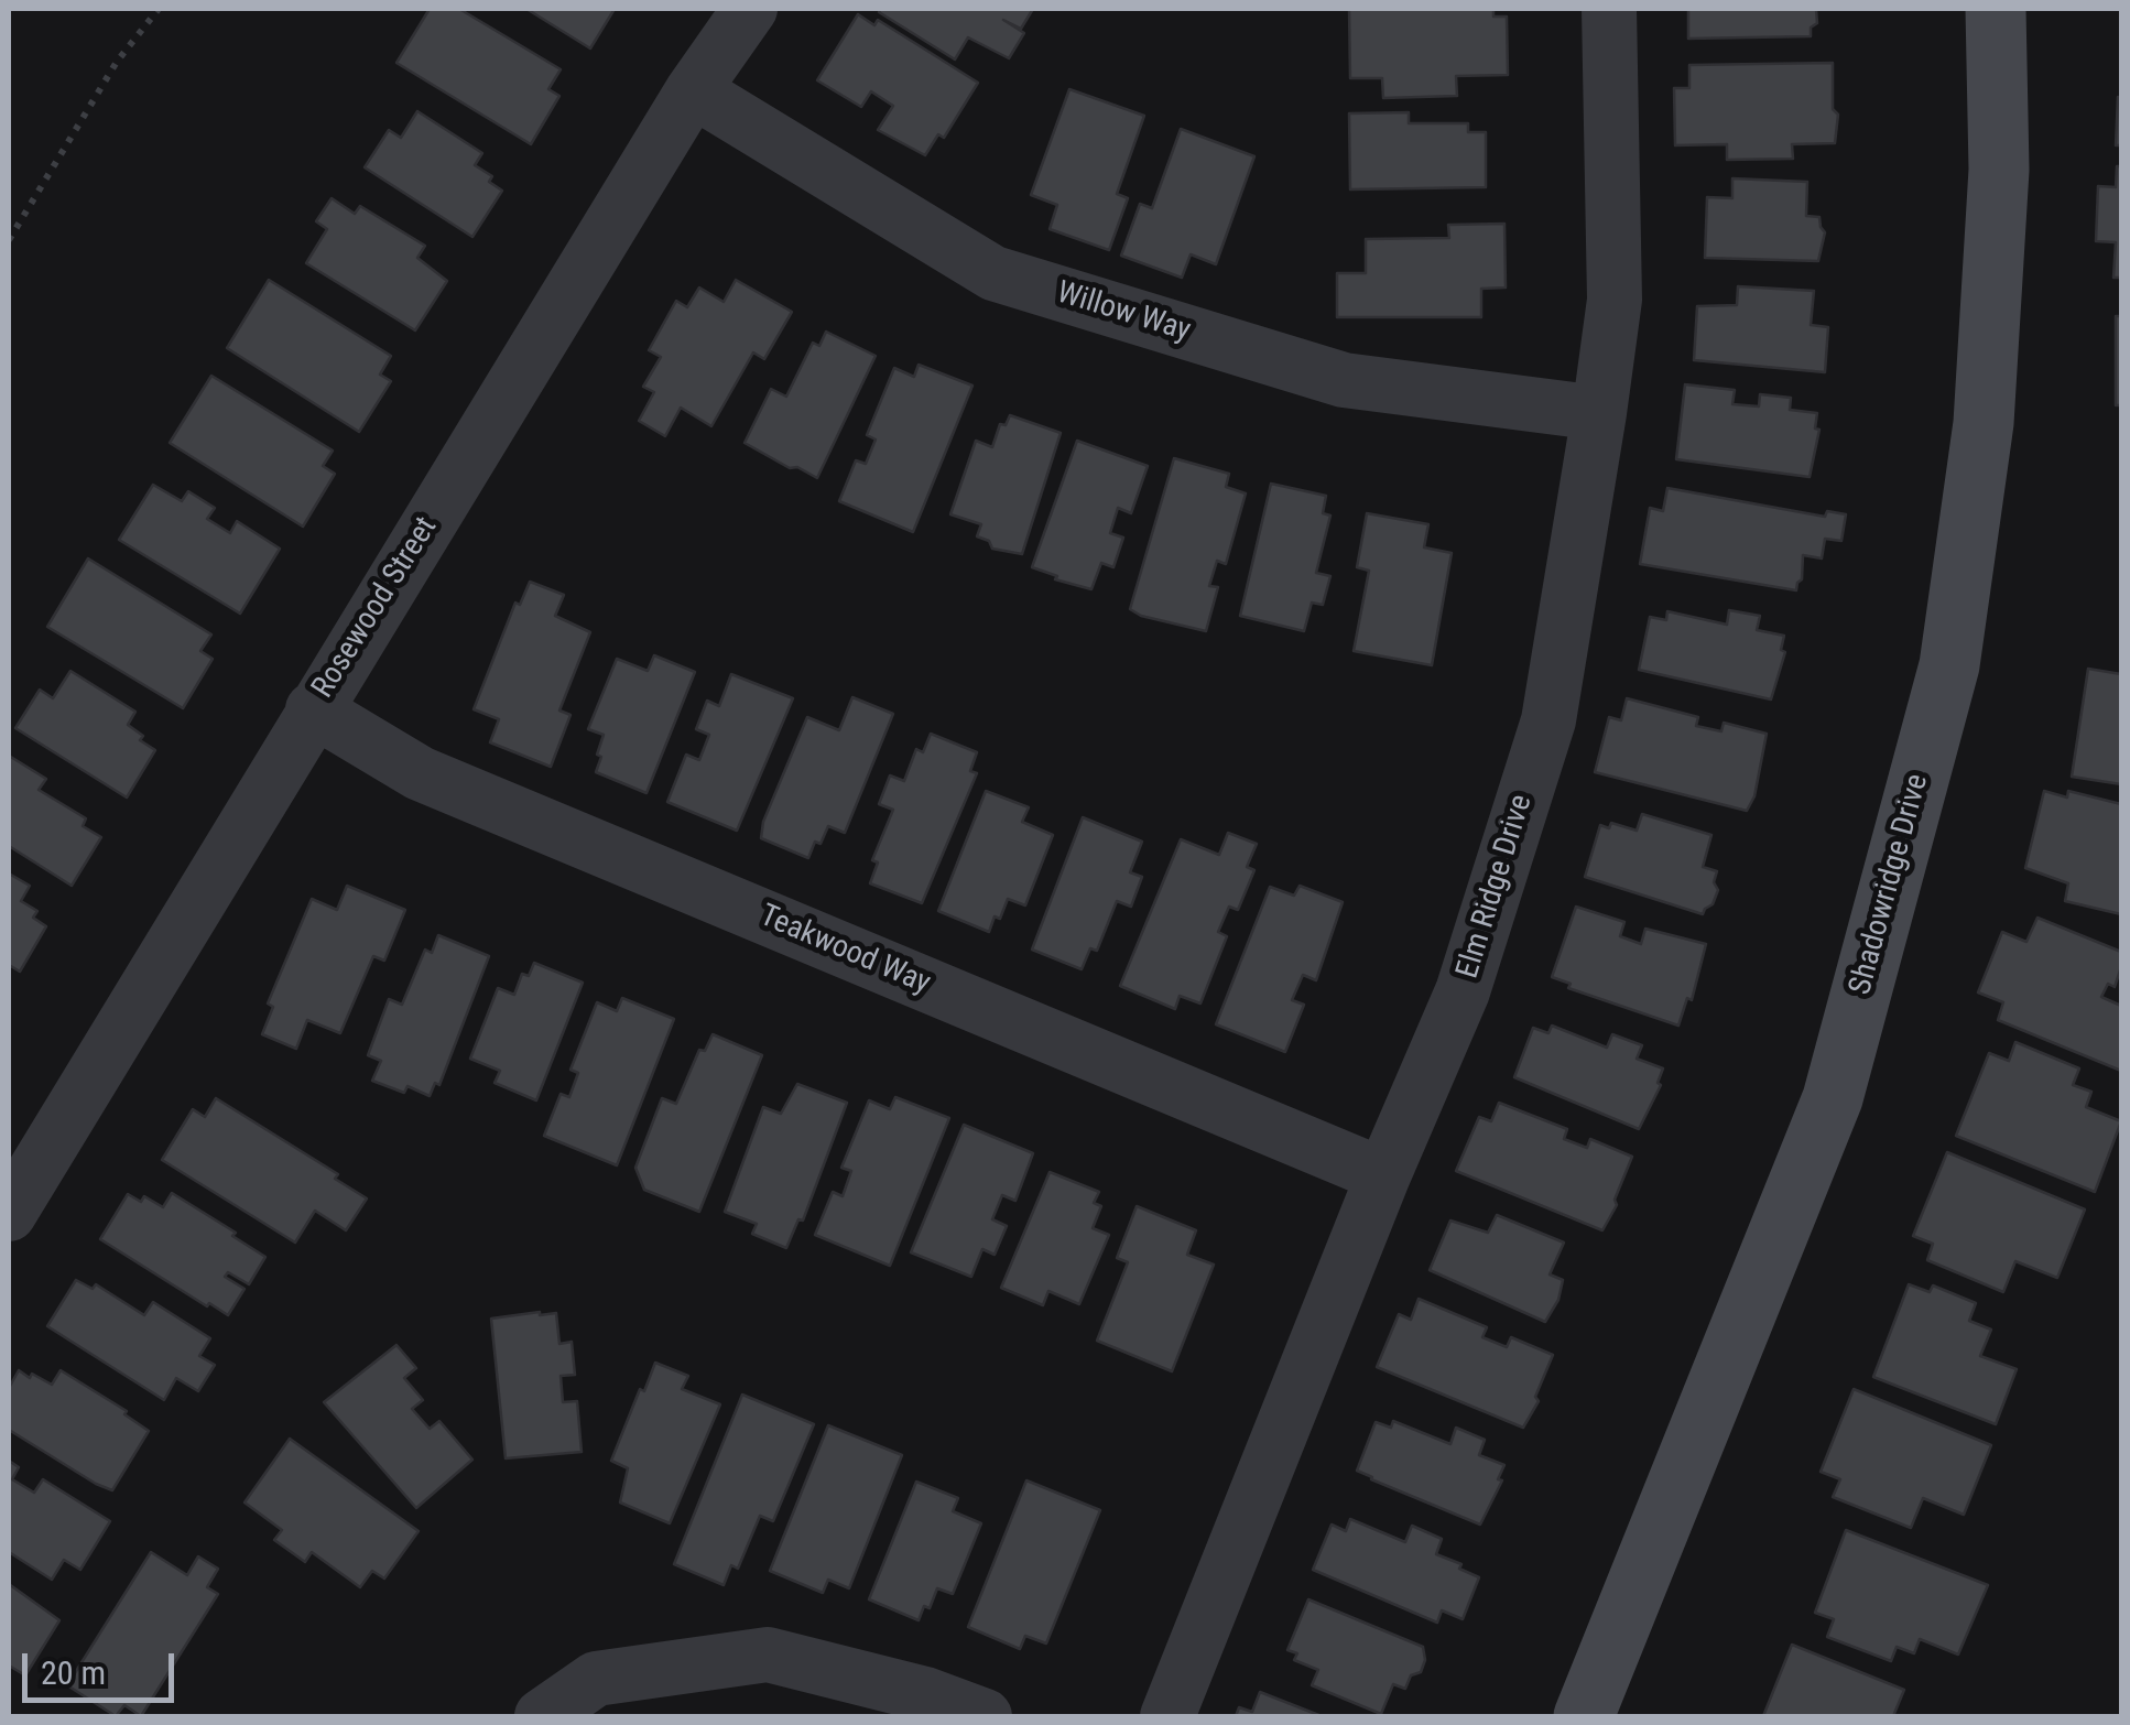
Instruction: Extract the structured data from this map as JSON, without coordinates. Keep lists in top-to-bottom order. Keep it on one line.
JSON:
{"streets":{"street":["Willow Way","Rosewood Street","Shadowridge Drive","Elm Ridge Drive","Teakwood Way"]},"crossings":[["Willow Way","Rosewood Street"],["Willow Way","Elm Ridge Drive"],["Rosewood Street","Teakwood Way"],["Elm Ridge Drive","Teakwood Way"]],"scale_bar":"20 m"}
